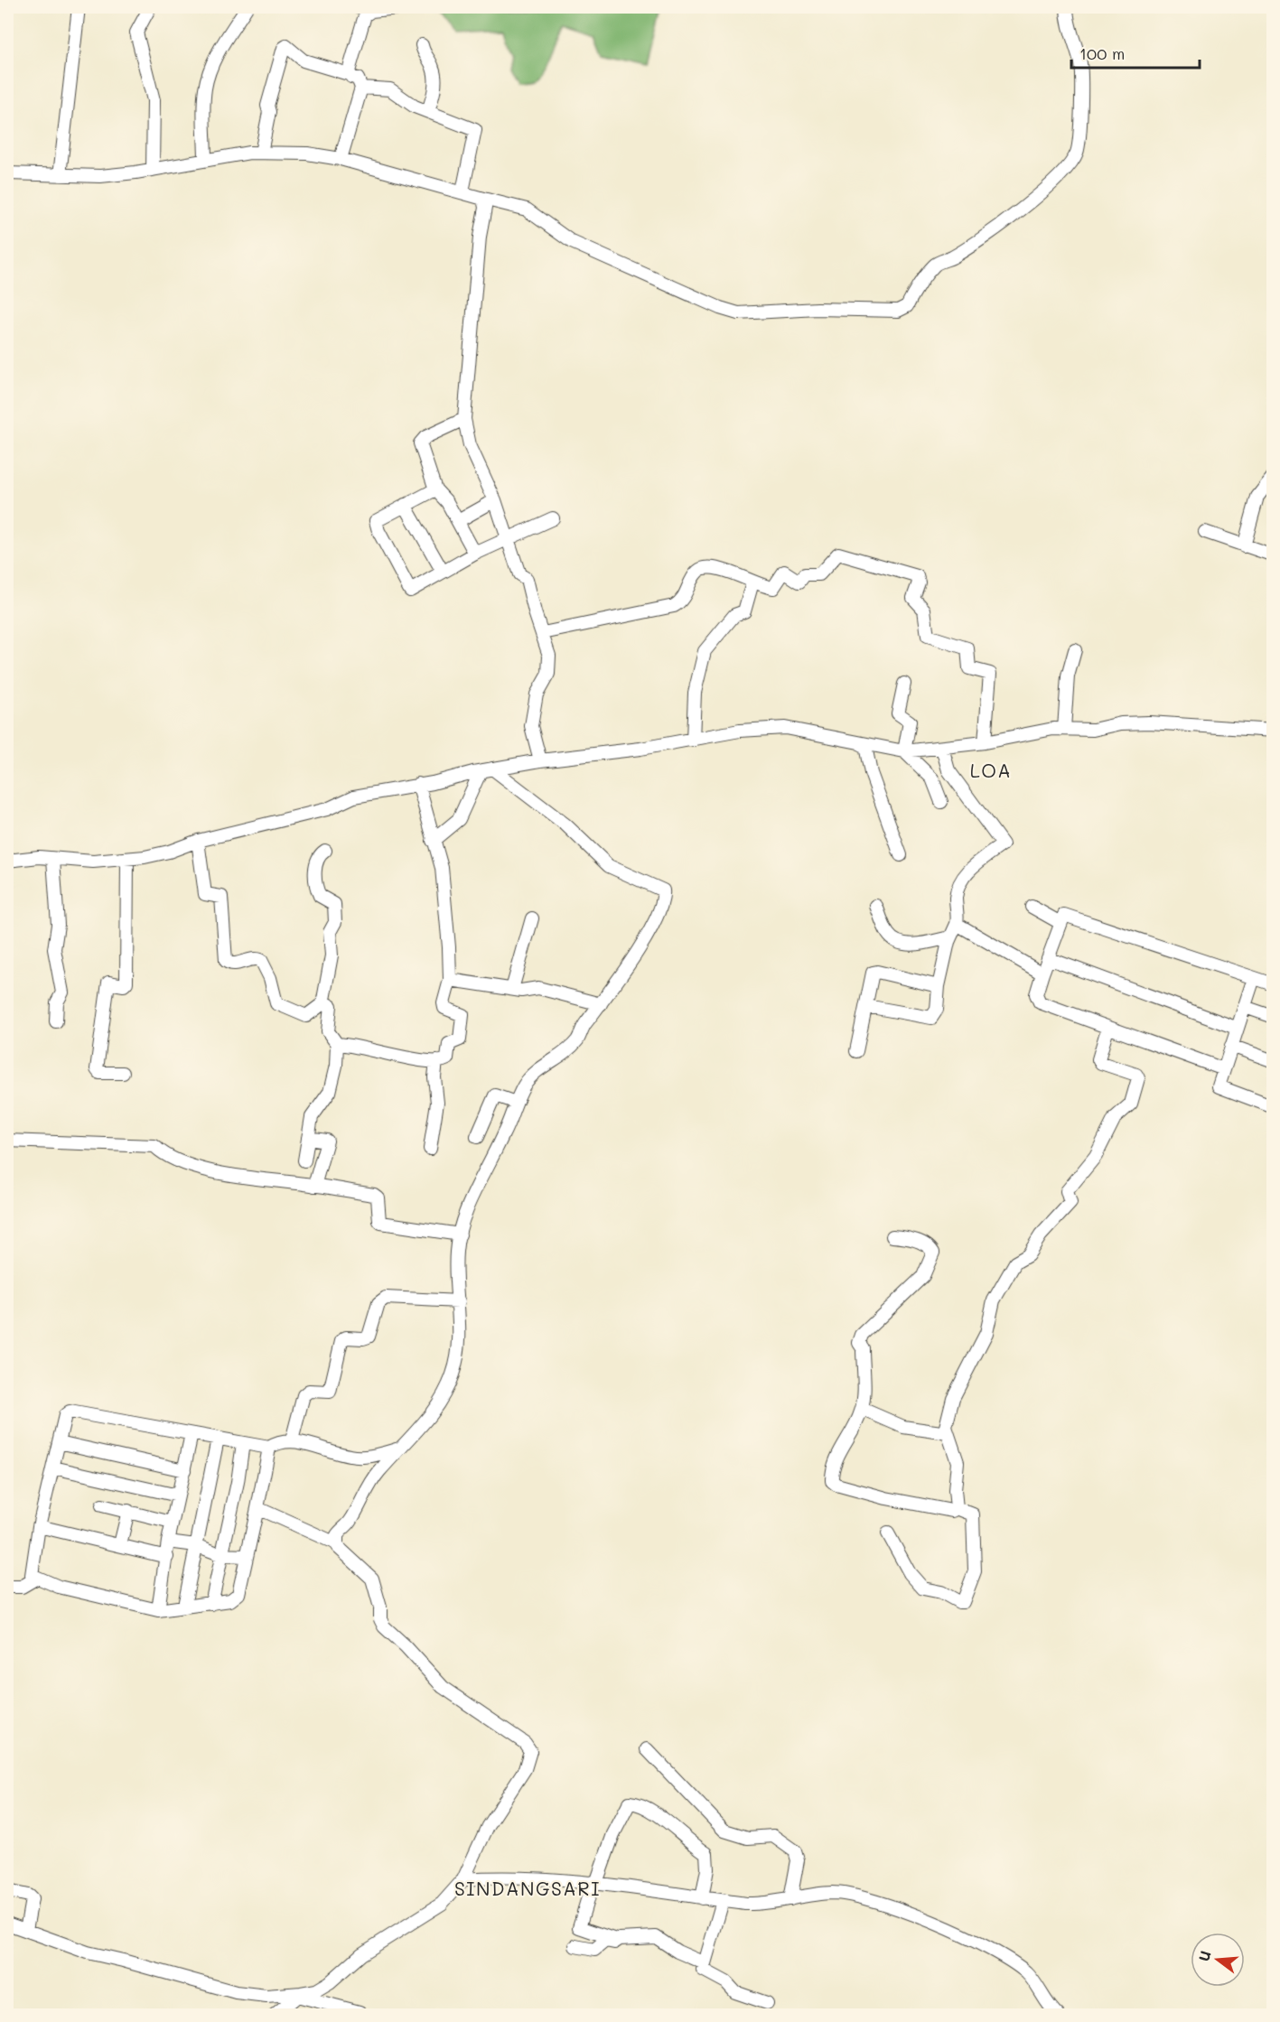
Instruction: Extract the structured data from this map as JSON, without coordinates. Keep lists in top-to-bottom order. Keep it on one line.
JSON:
{"districts":["LOA","SINDANGSARI"],"scale_bar":"100 m","north":"left"}
